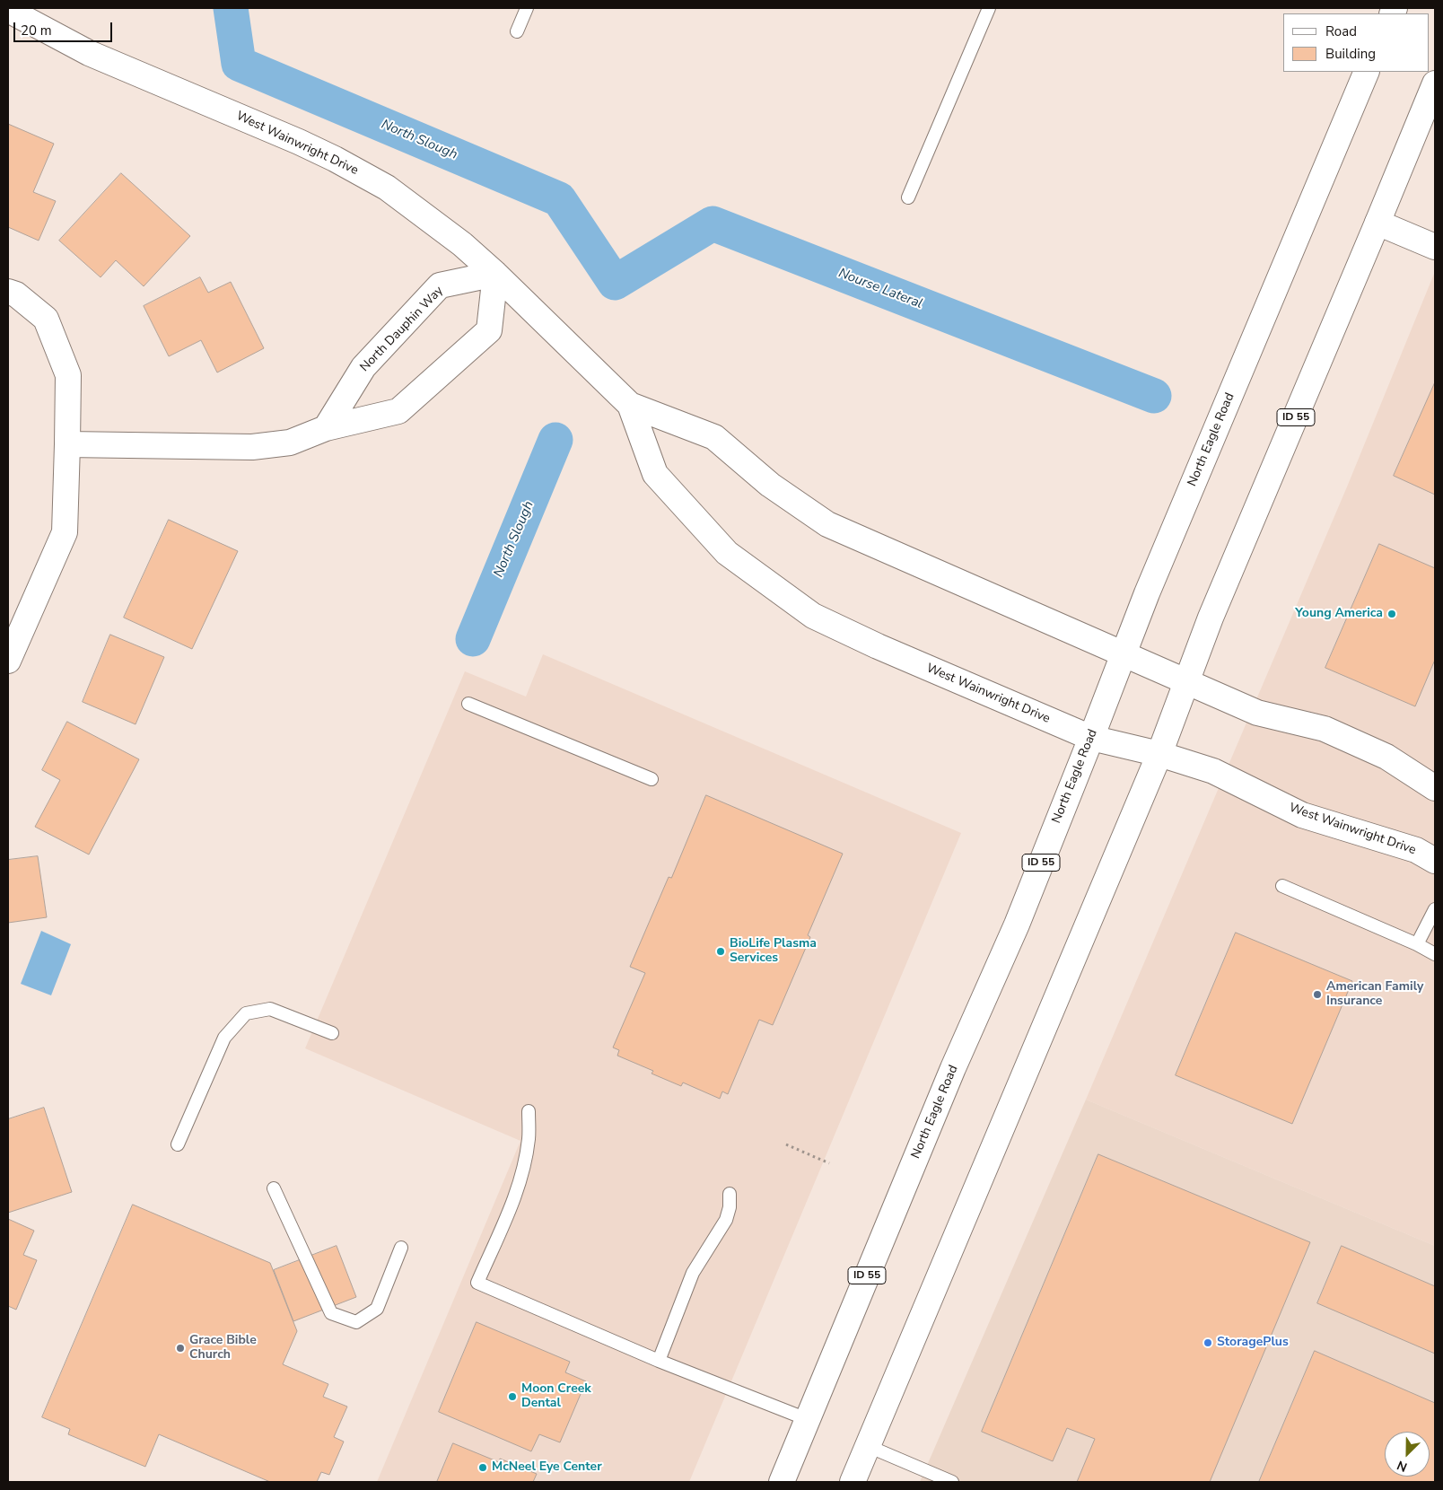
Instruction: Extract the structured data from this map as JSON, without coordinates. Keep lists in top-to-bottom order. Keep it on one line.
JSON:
{"streets":{"main road":["West Wainwright Drive","North Dauphin Way","ID 55","North Eagle Road"]},"crossings":[["West Wainwright Drive","North Dauphin Way"],["West Wainwright Drive","ID 55"],["West Wainwright Drive","North Eagle Road"]],"water":["North Slough","Nourse Lateral"],"places":["Young America","BioLife Plasma Services","American Family Insurance","StoragePlus","Grace Bible Church","Moon Creek Dental","McNeel Eye Center"],"legend":["Road","Building"],"scale_bar":"20 m","north":"bottom left"}
